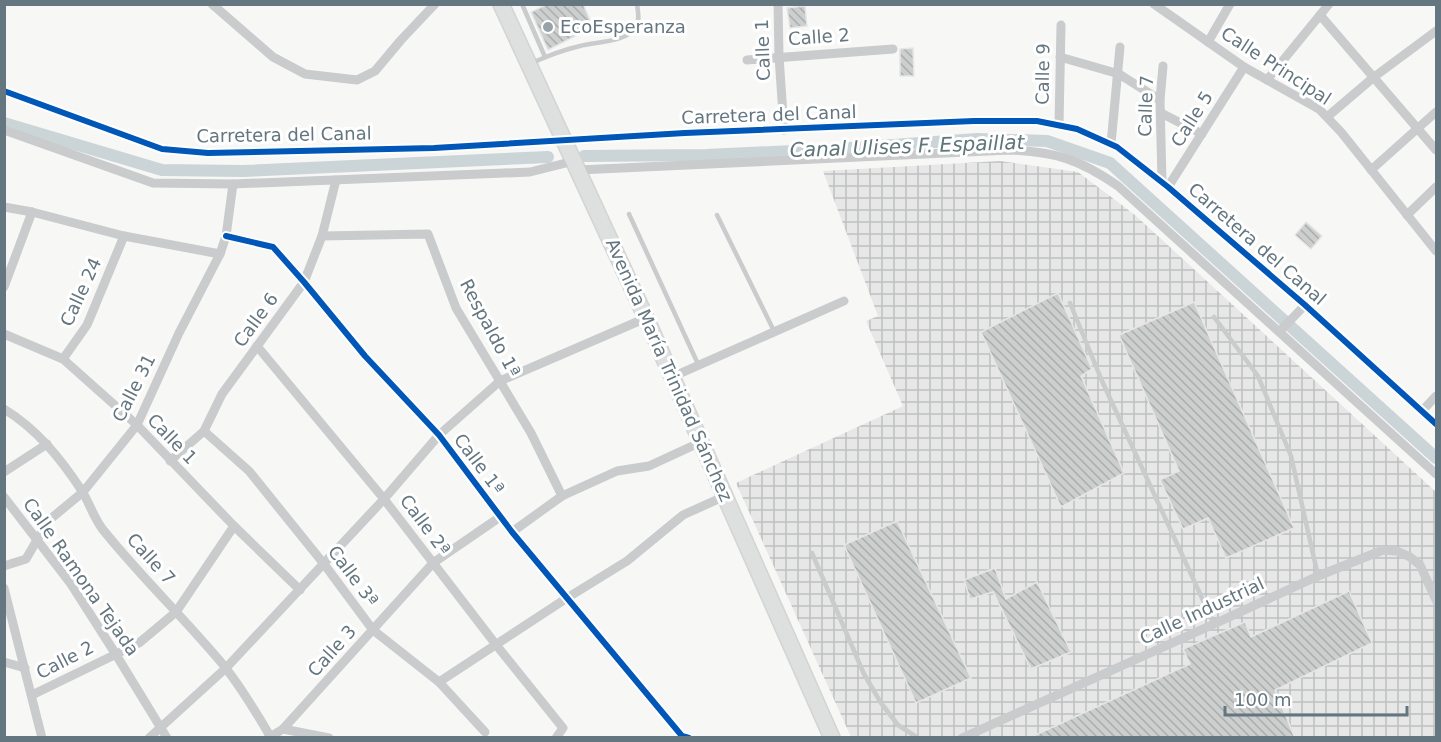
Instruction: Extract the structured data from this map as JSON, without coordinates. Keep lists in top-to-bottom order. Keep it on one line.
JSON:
{"streets":{"main road":["Avenida María Trinidad Sánchez"],"street":["Calle 2","Calle 1","Calle Principal","Calle 9","Calle 7","Carretera del Canal","Calle 5","Calle 24","Calle 6","Respaldo 1ª","Calle 31","Calle 1ª","Calle 2ª","Calle 3ª","Calle Ramona Tejada","Calle Industrial","Calle 3"]},"crossings":[["Calle 2","Calle 1"],["Calle 2","Calle 7"],["Calle 2","Calle Ramona Tejada"],["Calle 1","Carretera del Canal"],["Calle 1","Calle 24"],["Calle 1","Calle 6"],["Calle 1","Calle 31"],["Calle Principal","Calle 5"],["Calle 9","Carretera del Canal"],["Calle 7","Carretera del Canal"],["Calle 7","Calle 5"],["Calle 7","Calle 31"],["Calle 7","Calle 3"],["Carretera del Canal","Calle 5"],["Carretera del Canal","Avenida María Trinidad Sánchez"],["Calle 6","Respaldo 1ª"],["Calle 6","Calle 1ª"],["Calle 6","Calle 2ª"],["Calle 6","Calle 3ª"],["Calle 31","Calle 1ª"],["Calle 31","Calle Ramona Tejada"],["Calle 1ª","Calle 3"],["Calle 2ª","Calle 3"],["Calle 3ª","Calle 3"]],"water":["Canal Ulises F. Espaillat"],"places":["EcoEsperanza"],"scale_bar":"100 m"}
